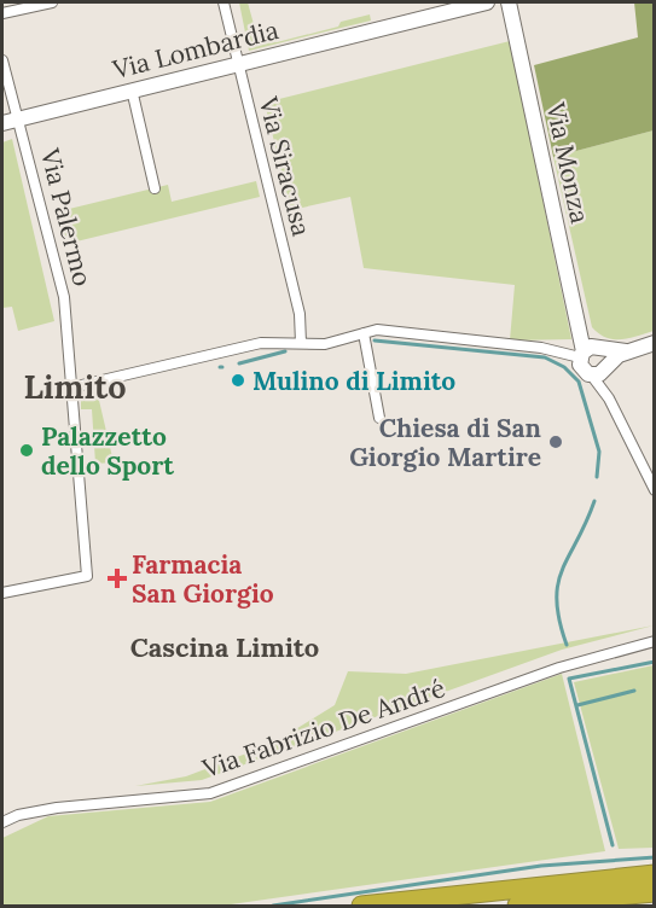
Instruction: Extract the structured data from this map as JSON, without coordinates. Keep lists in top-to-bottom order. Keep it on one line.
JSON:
{"streets":{"street":["Via Lombardia","Via Monza","Via Siracusa","Via Palermo","Via Fabrizio De André"]},"crossings":[["Via Lombardia","Via Siracusa"],["Via Lombardia","Via Palermo"]],"districts":["Limito","Cascina Limito"],"places":{"other":["Mulino di Limito","Chiesa di San Giorgio Martire","Palazzetto dello Sport"],"health":["Farmacia San Giorgio"]}}
